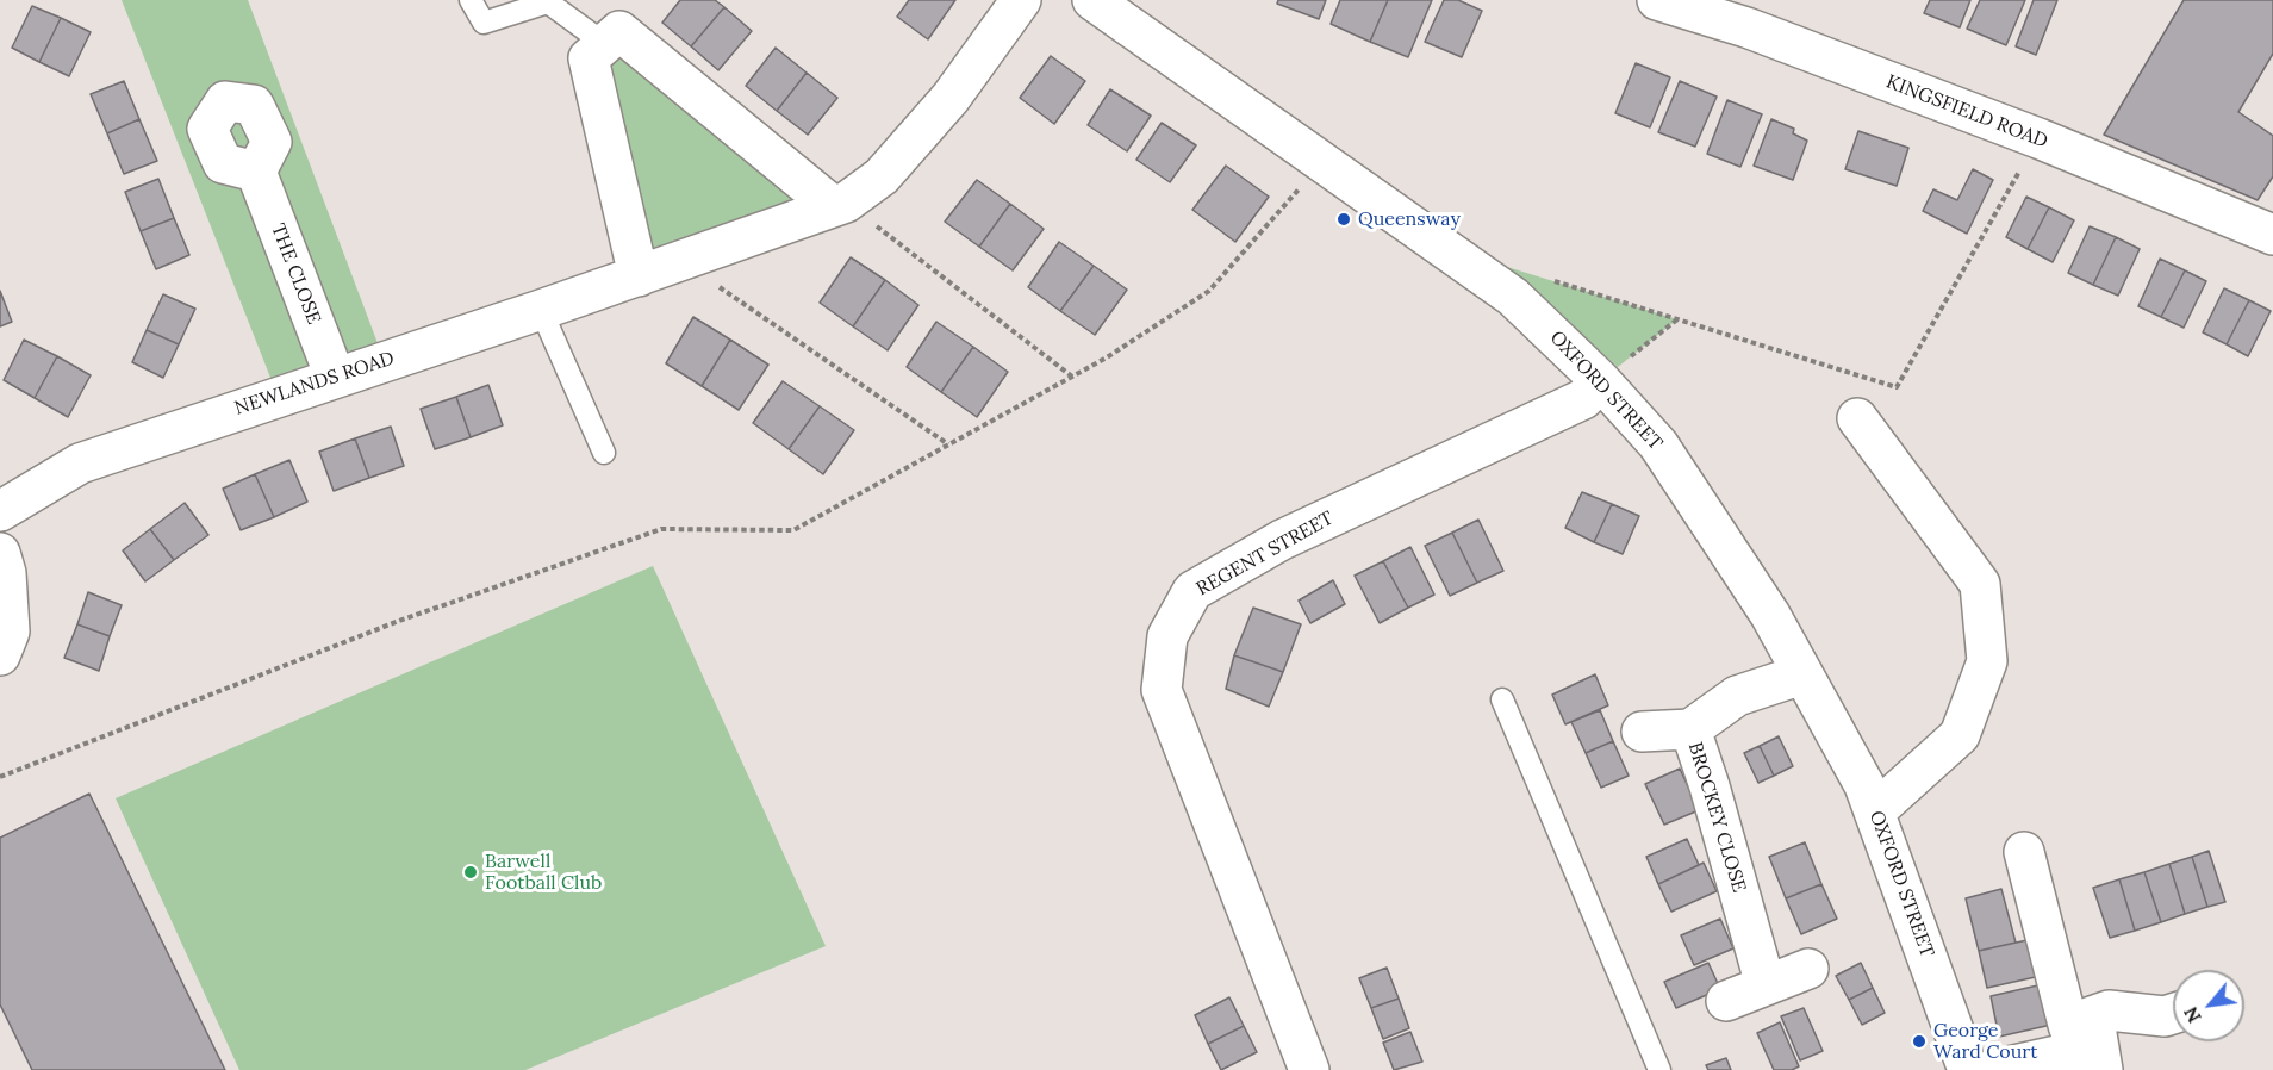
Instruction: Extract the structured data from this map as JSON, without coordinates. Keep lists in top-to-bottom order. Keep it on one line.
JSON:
{"streets":{"street":["KINGSFIELD ROAD","THE CLOSE","NEWLANDS ROAD","OXFORD STREET","REGENT STREET","BROCKEY CLOSE"]},"crossings":[["THE CLOSE","NEWLANDS ROAD"],["OXFORD STREET","REGENT STREET"],["OXFORD STREET","BROCKEY CLOSE"]],"places":["Queensway","Barwell Football Club","George Ward Court"],"north":"bottom left"}
